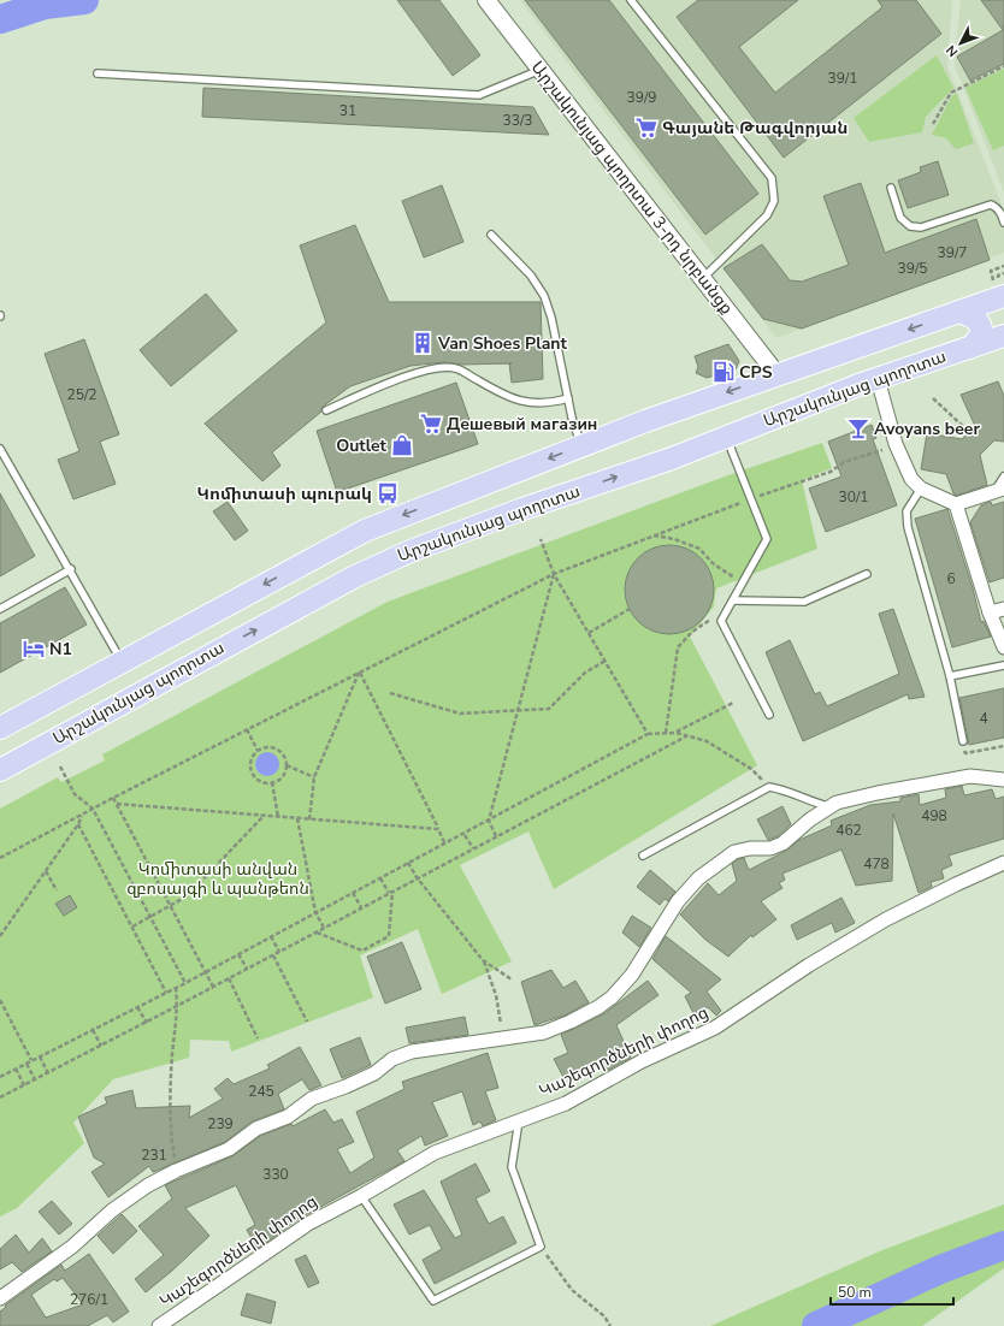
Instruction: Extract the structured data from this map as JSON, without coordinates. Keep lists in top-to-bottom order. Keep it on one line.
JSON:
{"streets":{"main road":["Արշակունյաց պողոտա"],"street":["Արշակունյաց պողոտա 3-րդ նրբանցք","Կաշեգործների փողոց"]},"crossings":[["Արշակունյաց պողոտա 3-րդ նրբանցք","Արշակունյաց պողոտա"]],"parks":["Կոմիտասի անվան զբոսայգի և պանթեոն"],"places":{"supermarket":["Գայանե Թագվորյան","Дешевый магазин"],"building":["Van Shoes Plant"],"fuel station":["CPS"],"bar":["Avoyans beer"],"shop":["Outlet"],"bus stop":["Կոմիտասի պուրակ"],"hotel":["N1"]},"house_numbers":["39/1","39/9","31","33/3","39/7","39/5","25/2","30/1","6","4","498","462","478","245","239","231","330","276/1"],"scale_bar":"50 m","north":"bottom left"}
